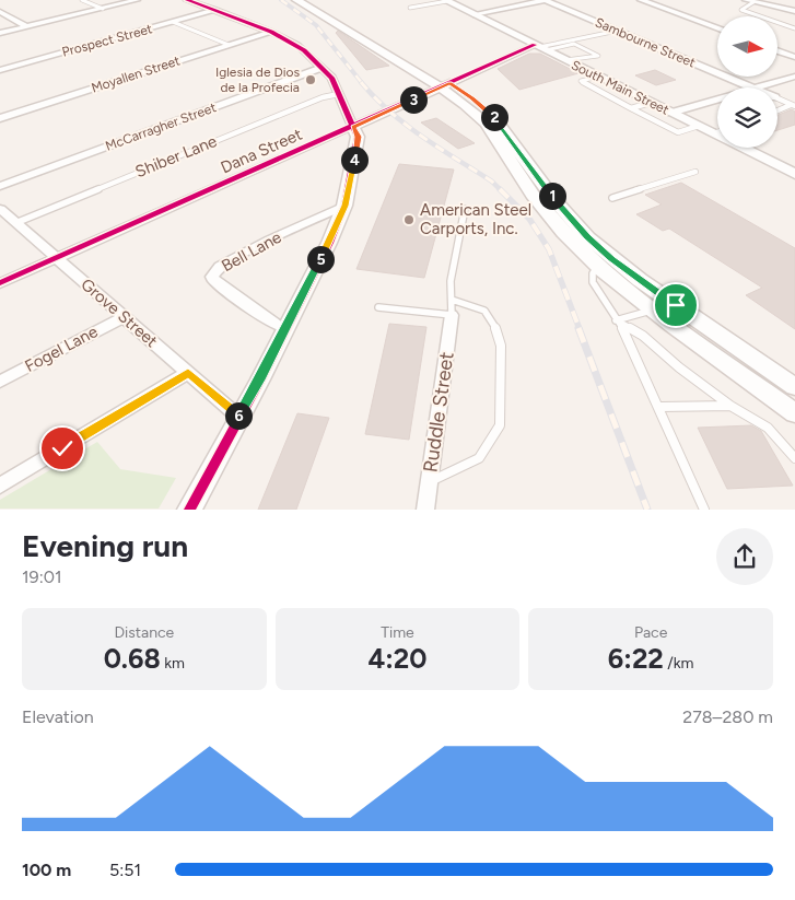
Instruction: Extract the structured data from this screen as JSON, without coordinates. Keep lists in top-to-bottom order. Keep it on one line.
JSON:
{"streets":{"street":["Prospect Street","Sambourne Street","Moyallen Street","South Main Street","McCarragher Street","Dana Street","Bell Lane","Grove Street","Fogel Lane","Ruddle Street"],"lane":["Shiber Lane"]},"crossings":[["South Main Street","Dana Street"],["Dana Street","Grove Street"],["Shiber Lane","Grove Street"],["Grove Street","Fogel Lane"]],"places":["Iglesia de Dios de la Profecia","American Steel Carports, Inc."],"north":"right","page":{"pins":["3","2","4","1","5","6"],"heading":["Evening run","19:01"],"stats":[["Distance","0.68 km"],["Time","4:20"],["Pace","6:22 /km"]],"chart":["Elevation","278–280 m"],"list":[{"name":"100 m","note":"5:51"}]}}
